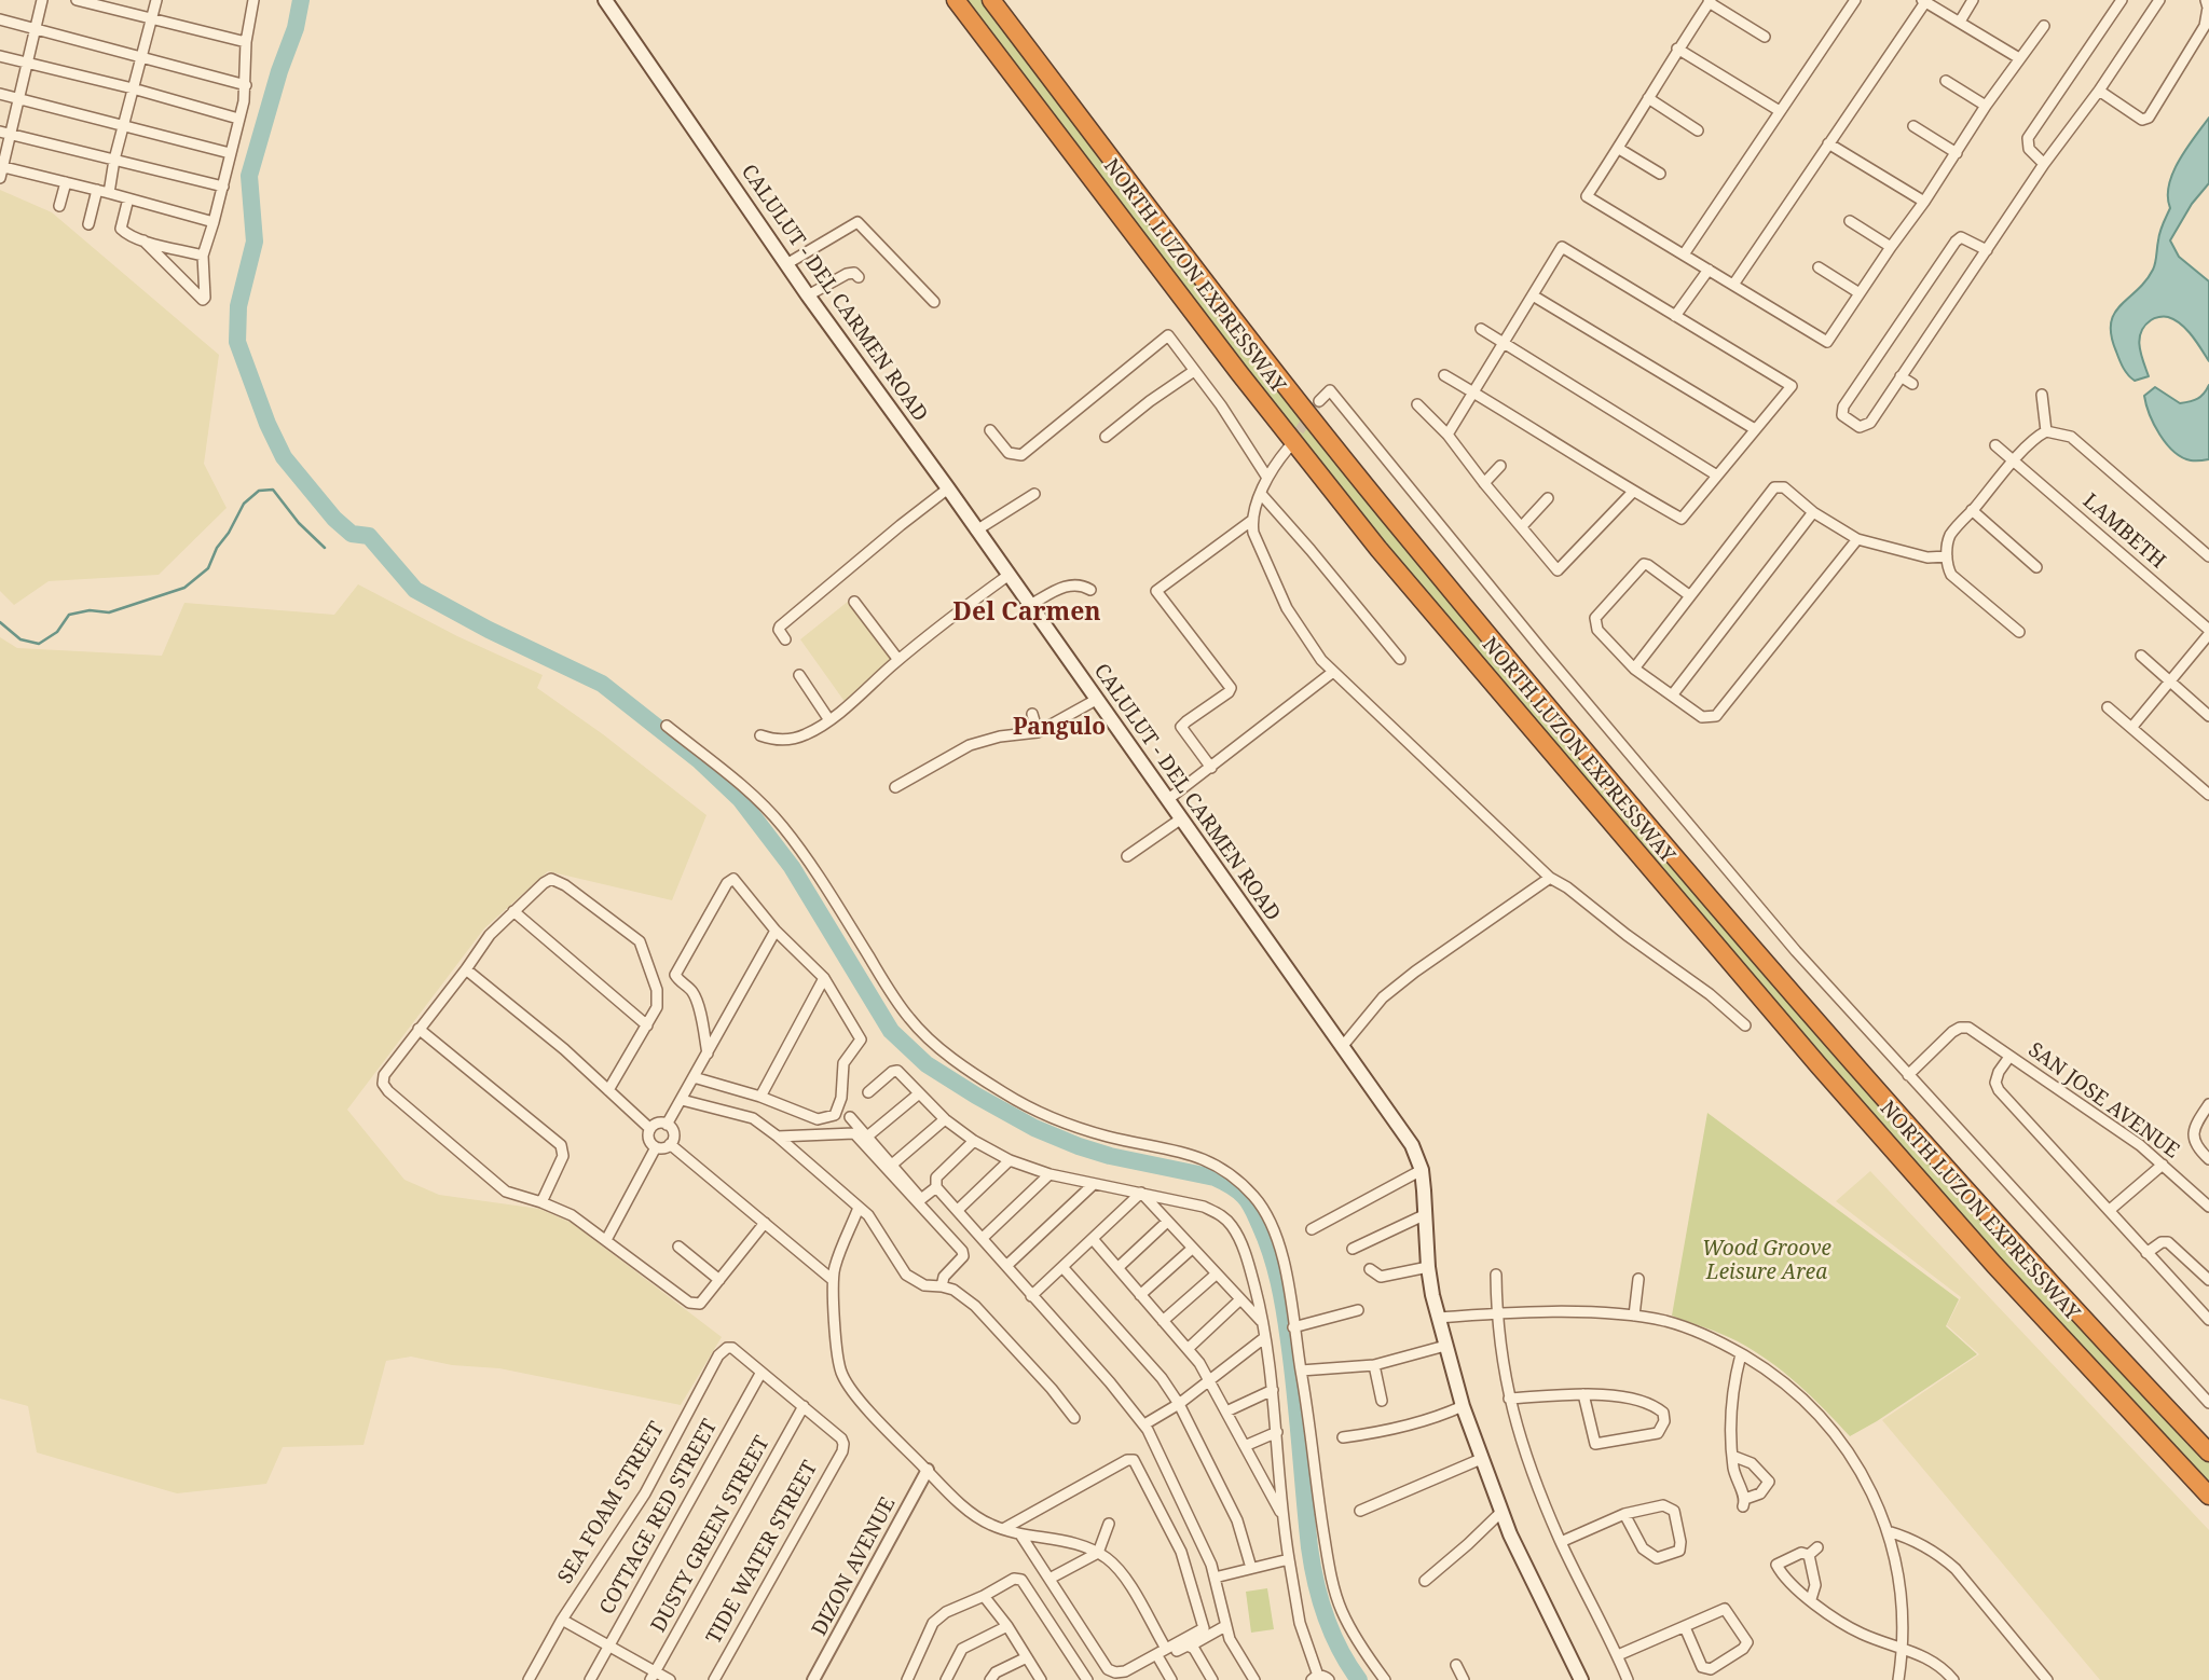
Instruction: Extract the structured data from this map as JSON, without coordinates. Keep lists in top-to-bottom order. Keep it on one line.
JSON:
{"streets":{"highway":["NORTH LUZON EXPRESSWAY"],"main road":["CALULUT - DEL CARMEN ROAD"],"street":["LAMBETH","SAN JOSE AVENUE","SEA FOAM STREET","COTTAGE RED STREET","DUSTY GREEN STREET","TIDE WATER STREET","DIZON AVENUE"]},"crossings":[["SEA FOAM STREET","COTTAGE RED STREET"],["DUSTY GREEN STREET","TIDE WATER STREET"]],"districts":["Del Carmen","Pangulo"],"parks":["Wood Groove Leisure Area"]}
